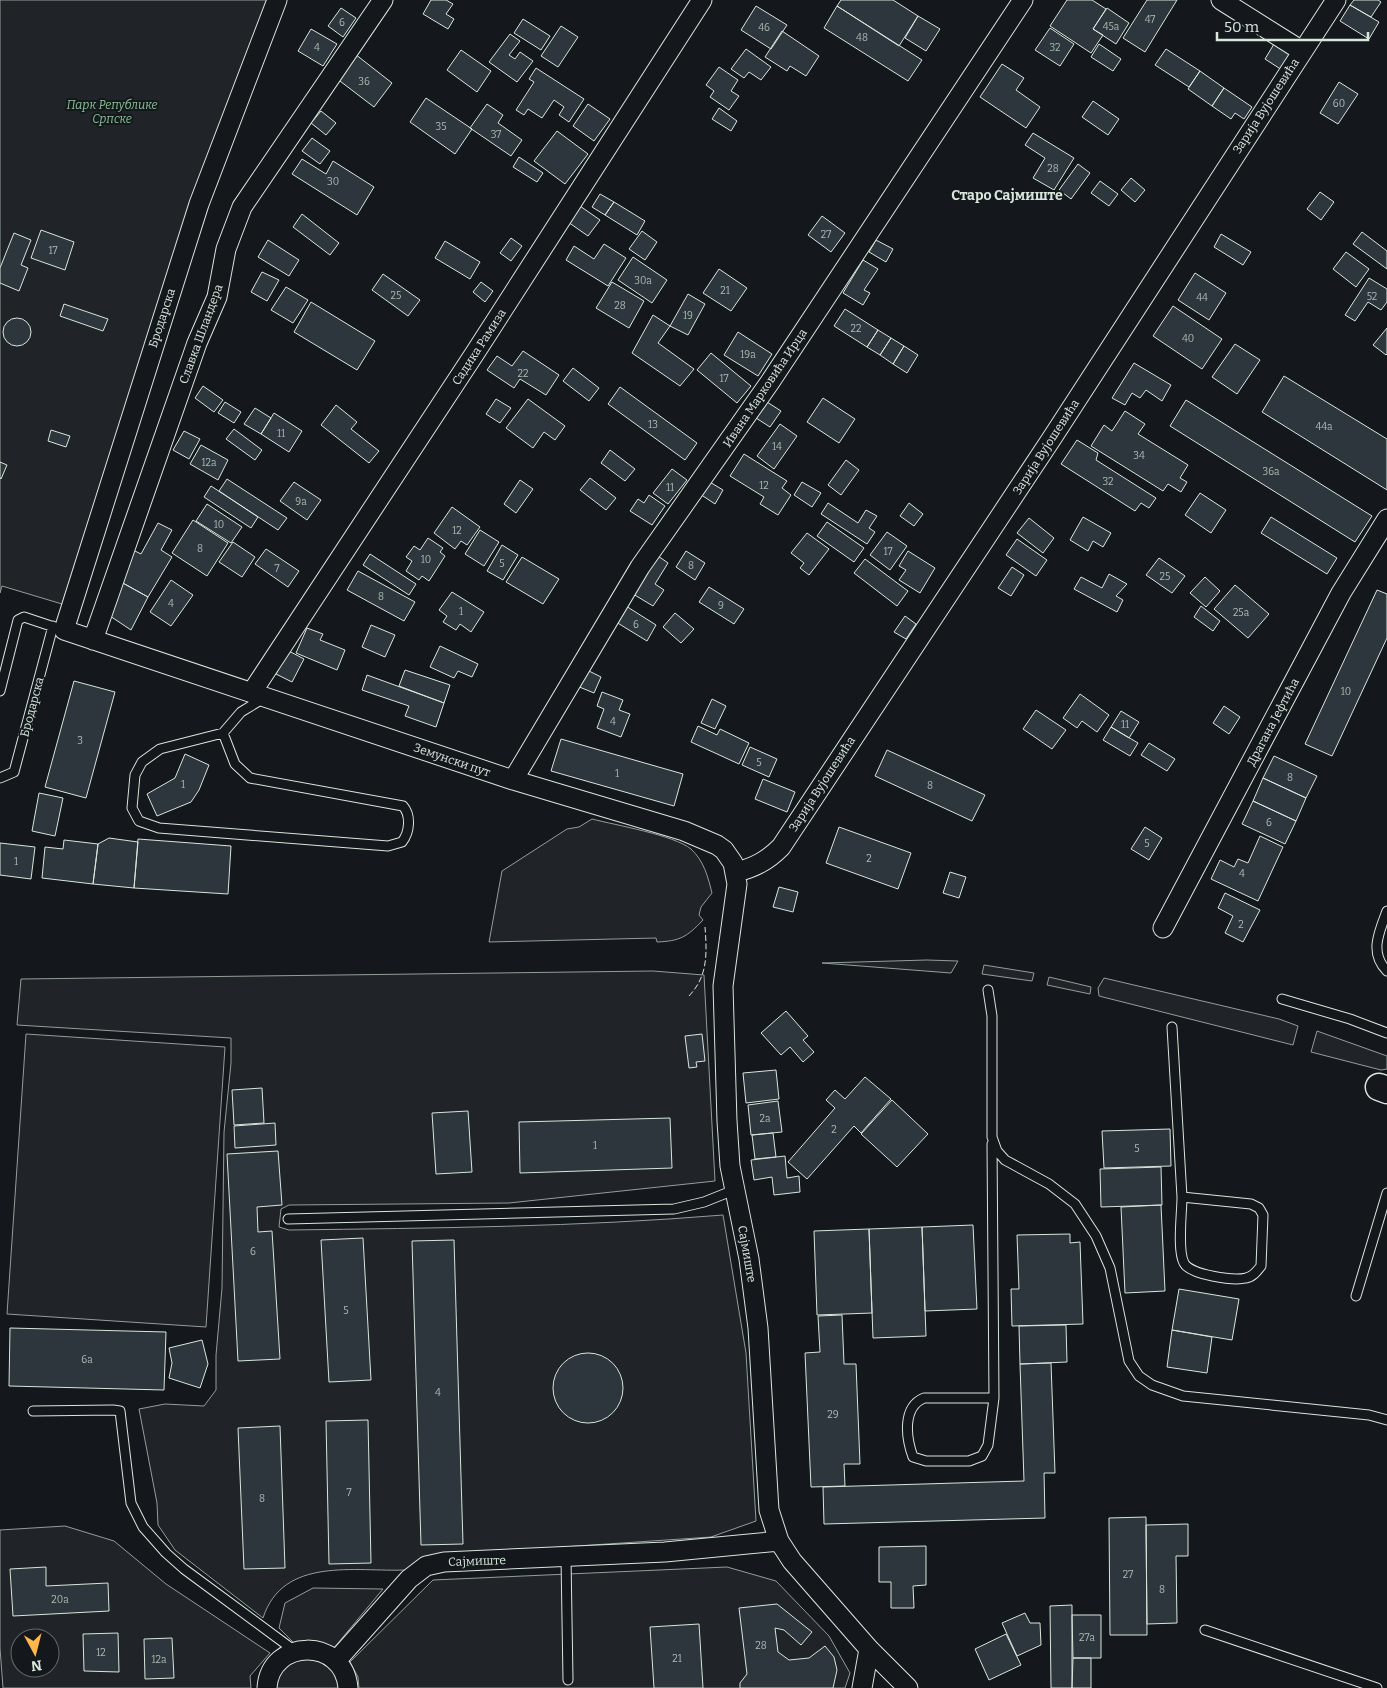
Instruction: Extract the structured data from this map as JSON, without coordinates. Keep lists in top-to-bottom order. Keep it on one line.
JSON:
{"streets":{"street":["Зарија Вујошевића","Бродарска","Славка Шландера","Садика Рамиза","Ивана Марковића Ирца","Драгана Јефтића","Земунски пут","Сајмиште"]},"crossings":[["Зарија Вујошевића","Земунски пут"],["Зарија Вујошевића","Сајмиште"],["Бродарска","Земунски пут"],["Славка Шландера","Земунски пут"],["Садика Рамиза","Земунски пут"],["Ивана Марковића Ирца","Земунски пут"],["Земунски пут","Сајмиште"]],"districts":["Старо Сајмиште"],"parks":["Парк Републике Српске"],"house_numbers":["47","6","45a","46","48","4","32","36","60","35","37","28","30","27","17","30a","21","25","52","44","28","19","22","40","19a","22","17","13","44a","11","14","34","12a","36a","32","12","11","9a","10","12","8","17","10","5","8","7","25","8","4","9","1","25a","6","10","4","11","3","5","1","8","1","8","6","5","2","1","4","2","2a","2","1","5","6","5","6a","4","29","7","8","27","8","20a","27a","28","12","21","12a"],"scale_bar":"50 m","north":"bottom"}
